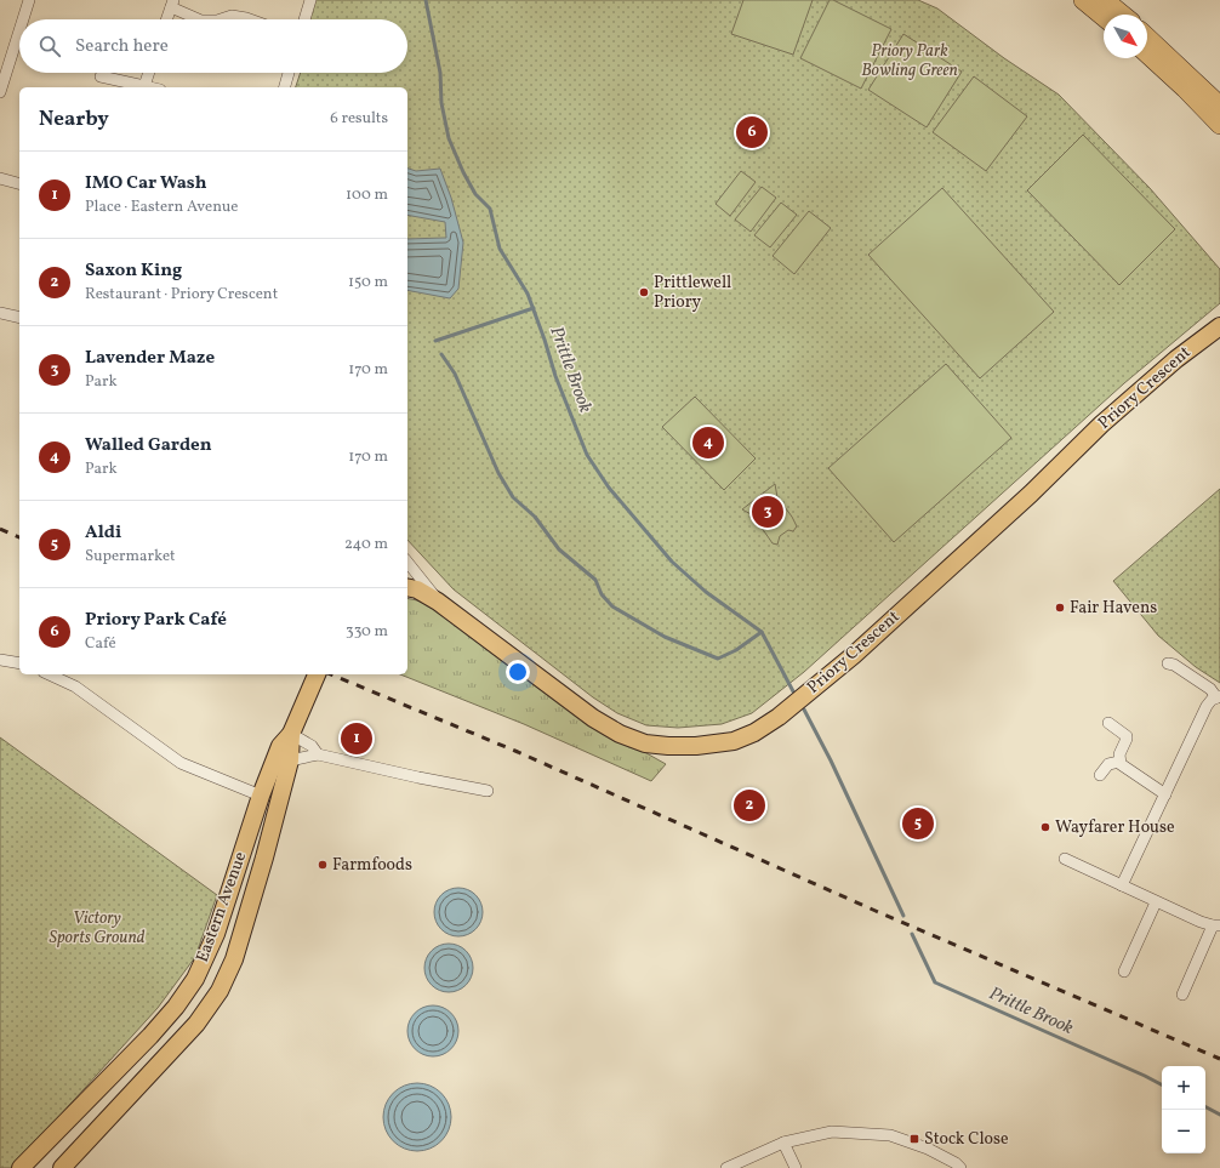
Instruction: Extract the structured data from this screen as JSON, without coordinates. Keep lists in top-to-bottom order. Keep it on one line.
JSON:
{"streets":{"main road":["Priory Crescent","Eastern Avenue"]},"water":["Prittle Brook"],"parks":["Priory Park Bowling Green","Victory Sports Ground"],"places":{"other":["Prittlewell Priory","Fair Havens","Wayfarer House","Farmfoods"],"transit":["Stock Close"]},"north":"bottom right","page":{"search":"Search here","heading":["Nearby","6 results"],"pins":["6","4","3","1","2","5"],"list":[{"mark":"1","name":"IMO Car Wash","note":"Place · Eastern Avenue","value":"100 m"},{"mark":"2","name":"Saxon King","note":"Restaurant · Priory Crescent","value":"150 m"},{"mark":"3","name":"Lavender Maze","note":"Park","value":"170 m"},{"mark":"4","name":"Walled Garden","note":"Park","value":"170 m"},{"mark":"5","name":"Aldi","note":"Supermarket","value":"240 m"},{"mark":"6","name":"Priory Park Café","note":"Café","value":"330 m"}],"map_buttons":["+","−"]}}
